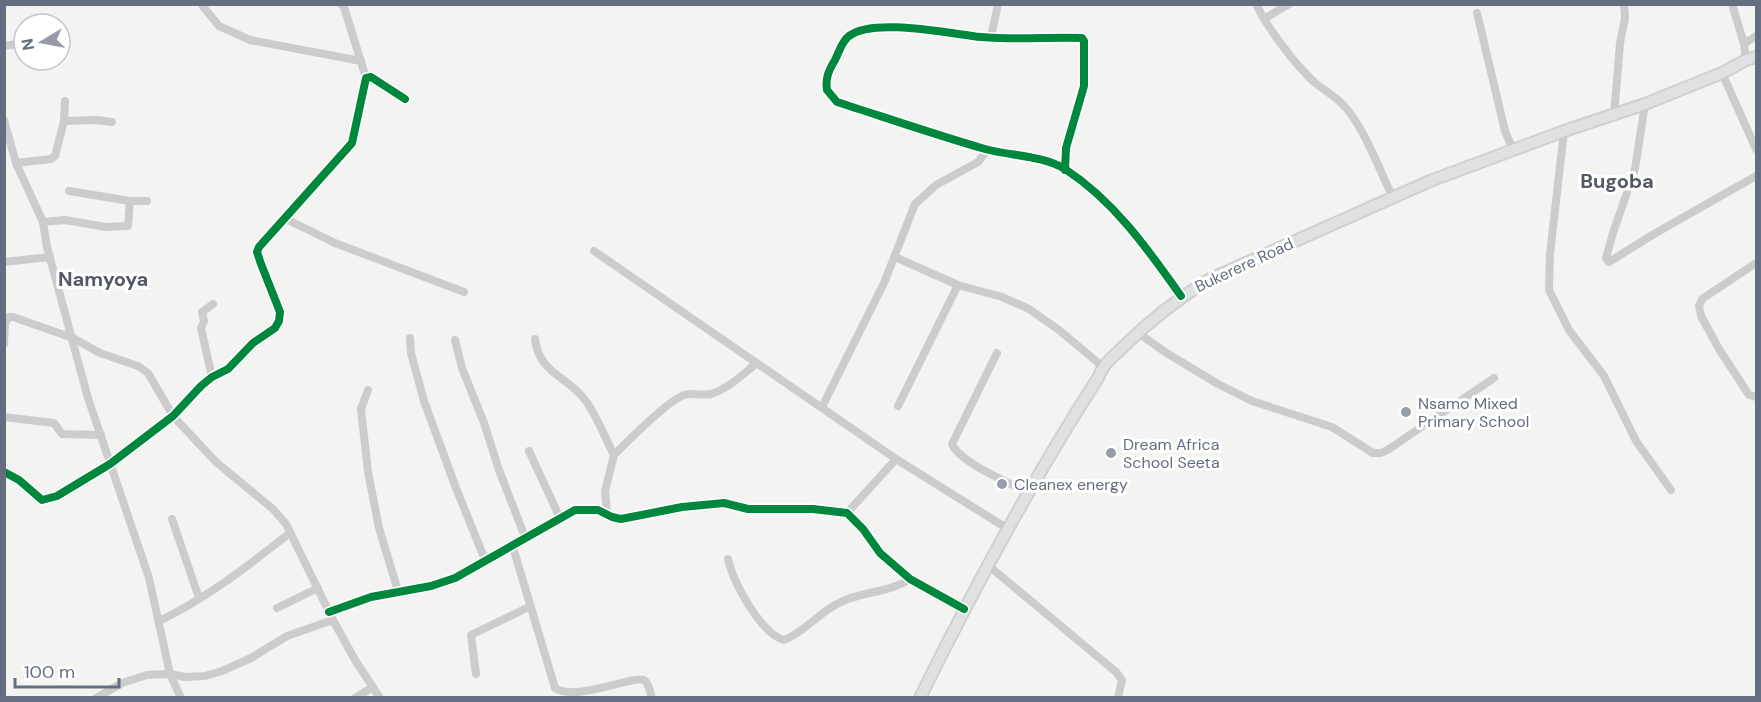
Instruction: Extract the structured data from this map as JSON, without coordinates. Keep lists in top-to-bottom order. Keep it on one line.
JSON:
{"streets":{"main road":["Bukerere Road"]},"districts":["Bugoba","Namyoya"],"places":["Nsamo Mixed Primary School","Dream Africa School Seeta","Cleanex energy"],"scale_bar":"100 m","north":"left"}
